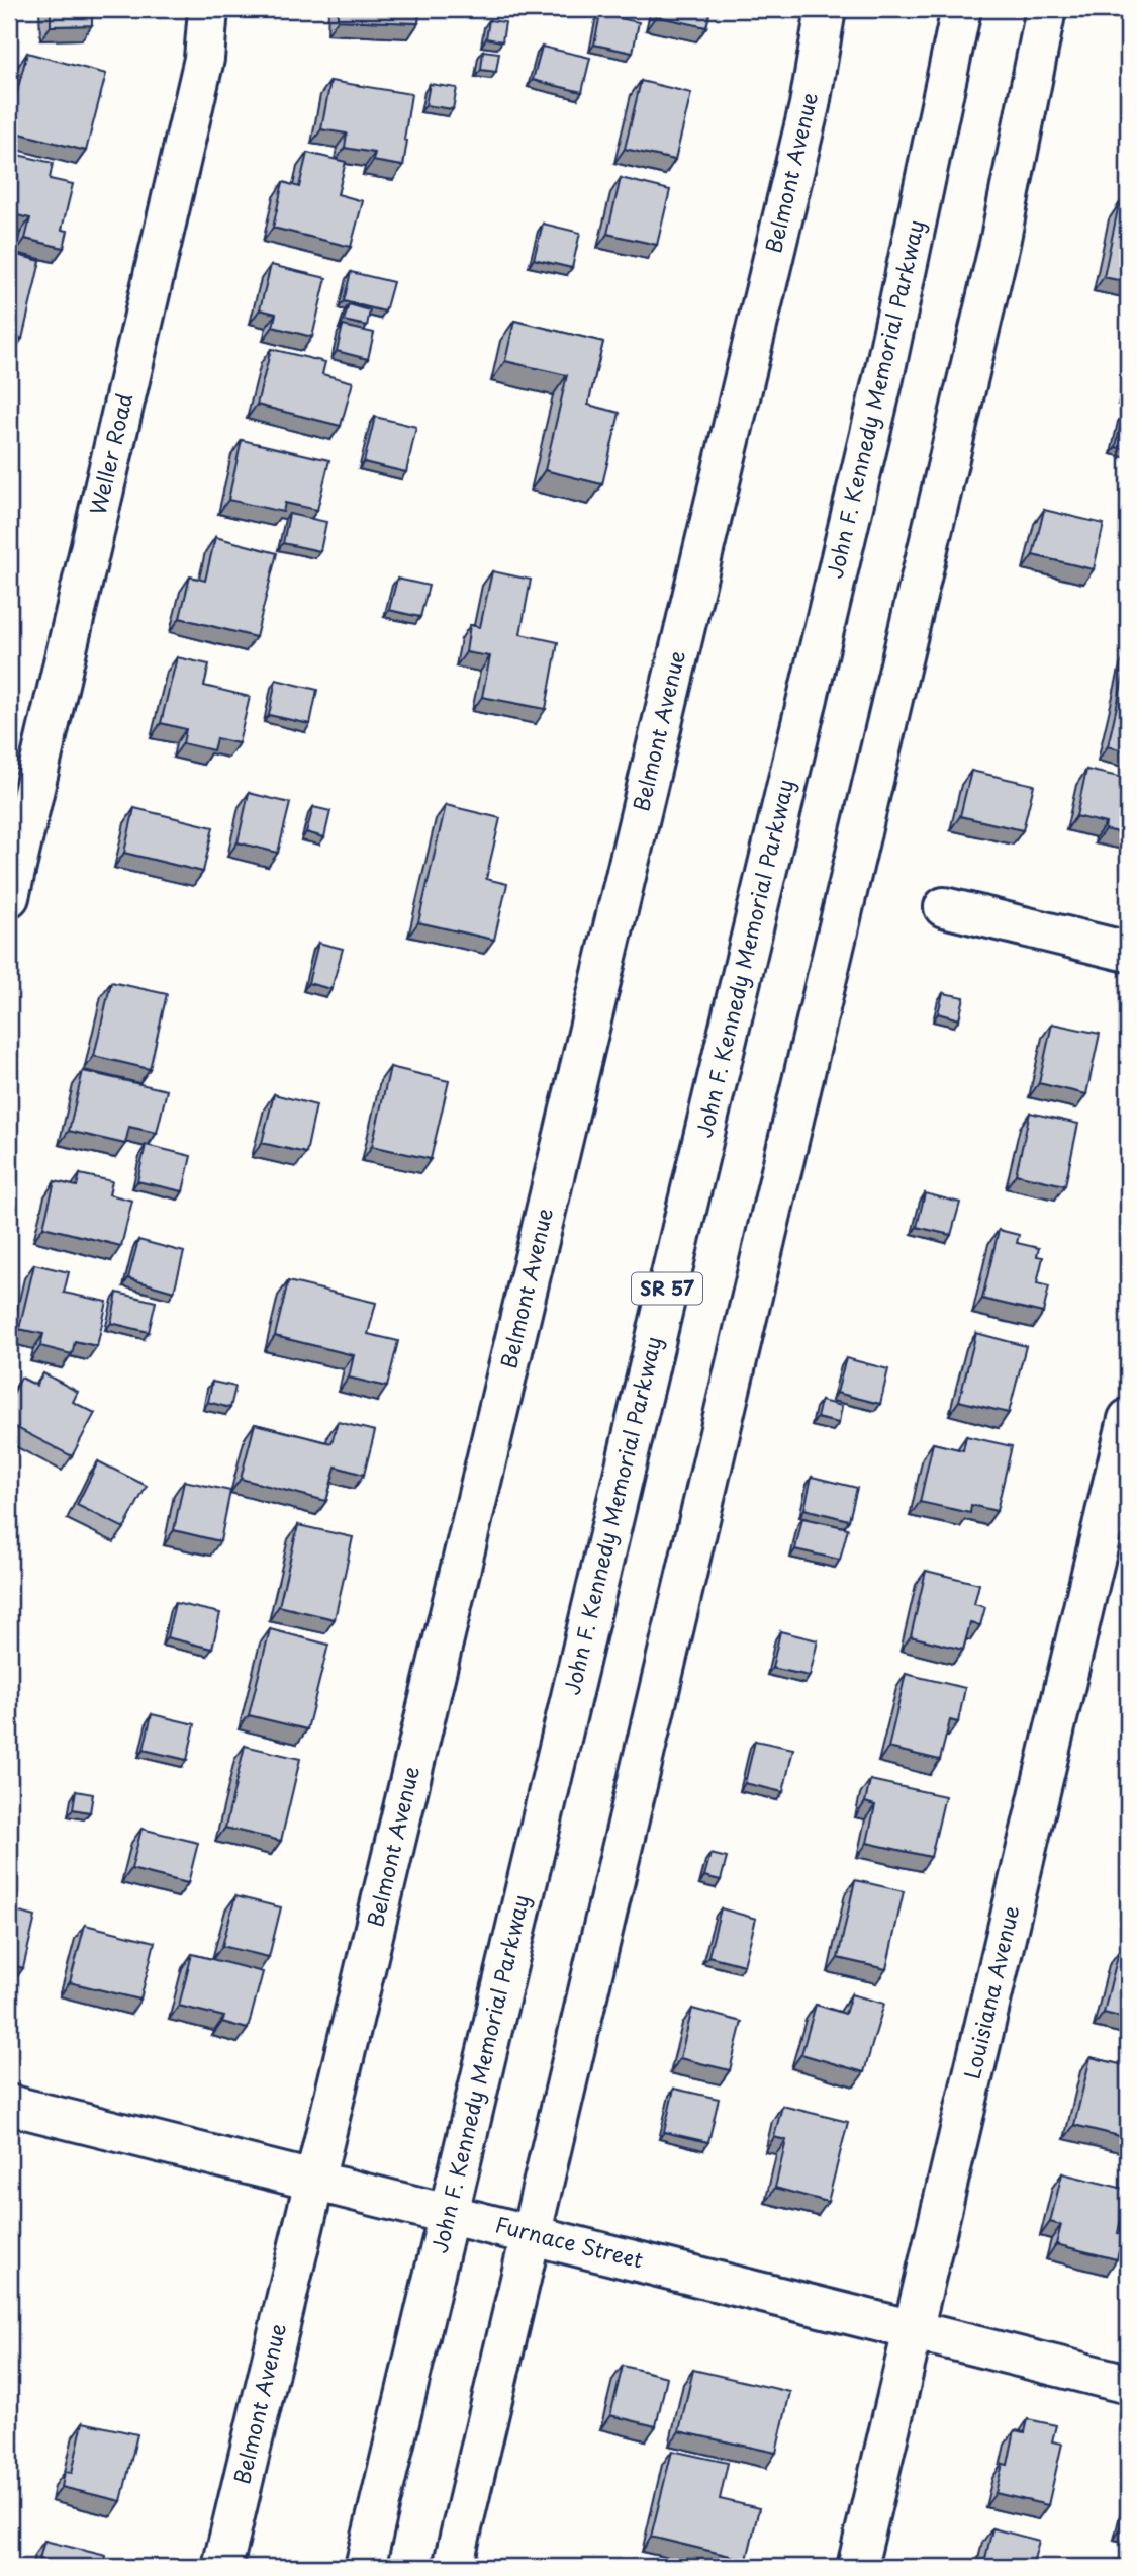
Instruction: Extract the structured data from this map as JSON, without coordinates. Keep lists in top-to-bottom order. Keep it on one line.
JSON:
{"streets":{"main road":["Belmont Avenue","John F. Kennedy Memorial Parkway","Weller Road","SR 57","Louisiana Avenue","Furnace Street"]},"crossings":[["Belmont Avenue","Furnace Street"],["John F. Kennedy Memorial Parkway","Furnace Street"],["Louisiana Avenue","Furnace Street"]]}
